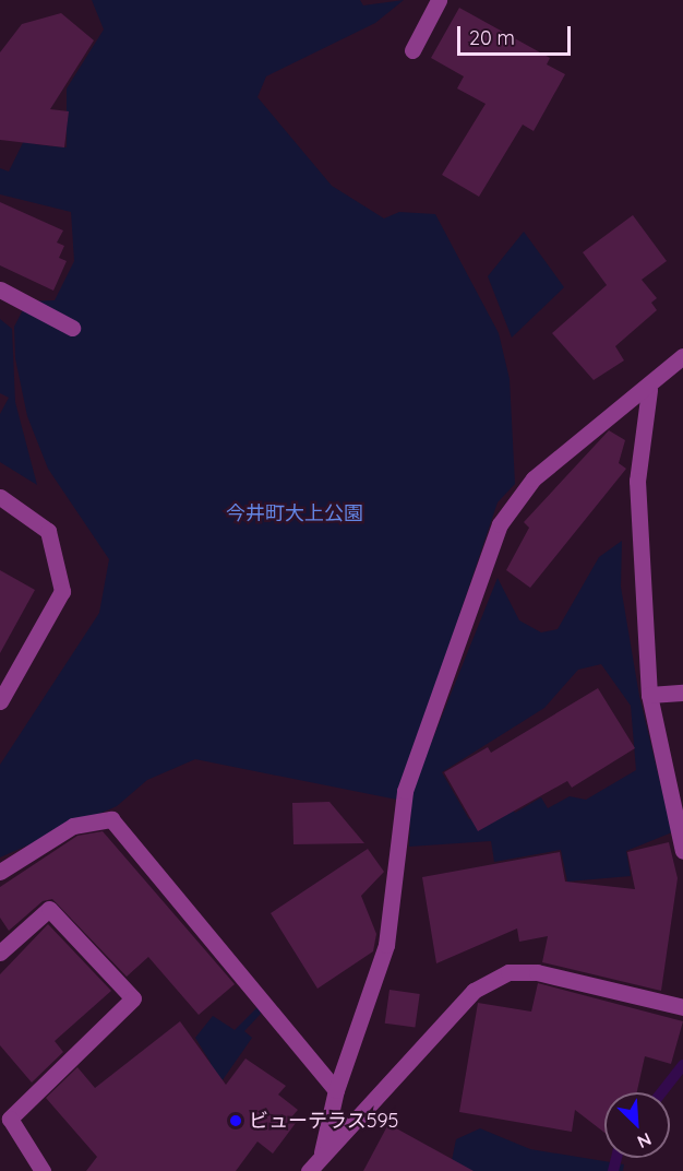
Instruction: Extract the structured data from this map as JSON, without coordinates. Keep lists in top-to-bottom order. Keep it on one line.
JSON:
{"parks":["今井町大上公園"],"places":["ビューテラス595"],"scale_bar":"20 m","north":"bottom right"}
